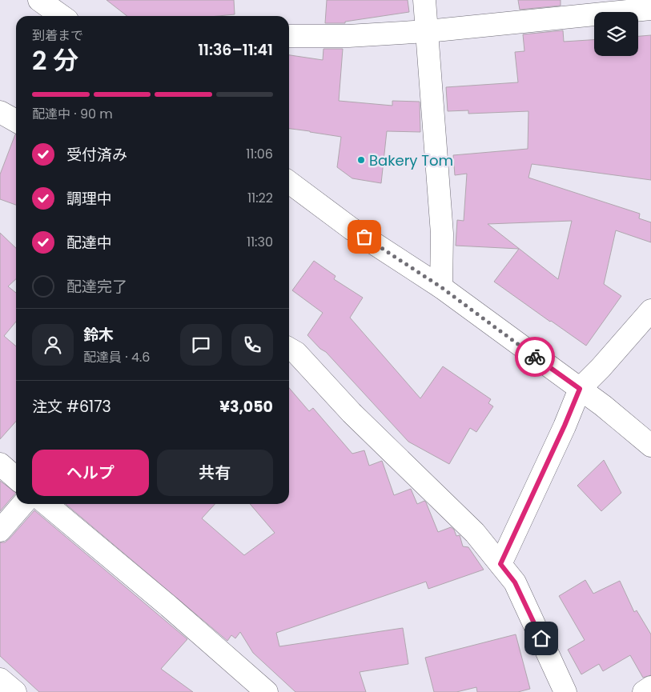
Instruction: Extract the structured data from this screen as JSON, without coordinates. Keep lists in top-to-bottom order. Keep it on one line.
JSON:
{"places":["Bakery Tom"],"page":{"heading":["2 分","到着まで","11:36–11:41"],"panel":["鈴木","配達員 · 4.6","注文 #6173","¥3,050"],"bar":"配達中 · 90 m","list":[["受付済み","11:06"],["調理中","11:22"],["配達中","11:30"],"配達完了"],"buttons":["ヘルプ","共有"]}}
